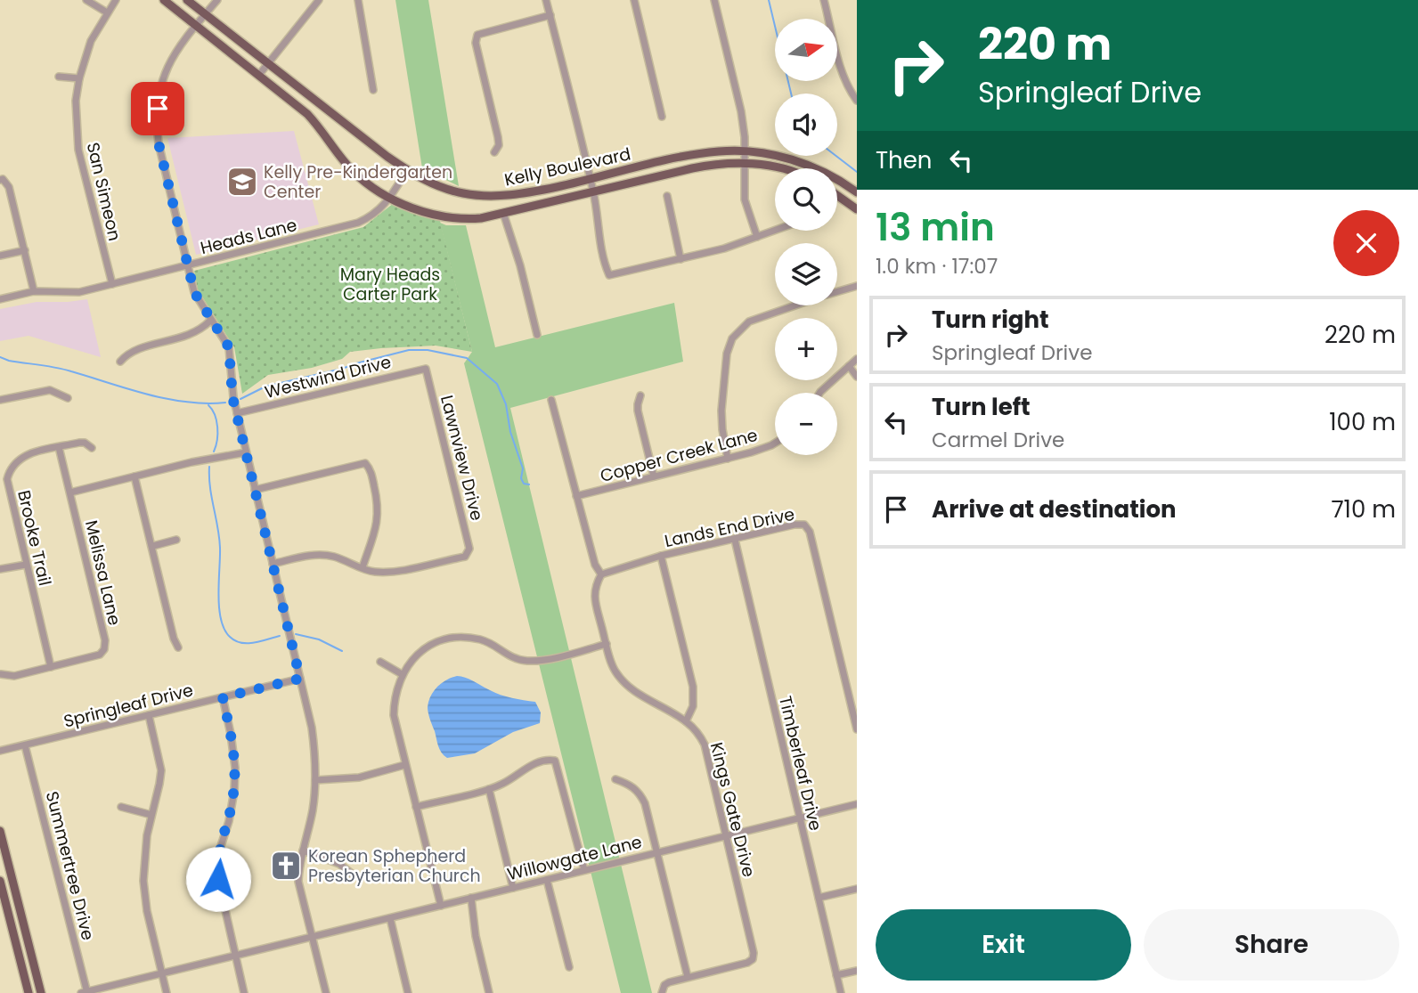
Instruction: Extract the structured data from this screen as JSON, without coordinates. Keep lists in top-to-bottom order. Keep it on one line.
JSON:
{"streets":{"main road":["Kelly Boulevard"],"street":["San Simeon","Heads Lane","Westwind Drive","Copper Creek Lane","Lawnview Drive","Lands End Drive","Brooke Trail","Melissa Lane","Springleaf Drive","Timberleaf Drive","Kings Gate Drive","Willowgate Lane","Summertree Drive"]},"crossings":[["Kelly Boulevard","Heads Lane"],["San Simeon","Heads Lane"],["Westwind Drive","Lawnview Drive"],["Lands End Drive","Timberleaf Drive"],["Lands End Drive","Kings Gate Drive"],["Brooke Trail","Melissa Lane"],["Springleaf Drive","Summertree Drive"],["Timberleaf Drive","Willowgate Lane"],["Kings Gate Drive","Willowgate Lane"],["Willowgate Lane","Summertree Drive"]],"parks":["Mary Heads Carter Park"],"places":{"school or university":["Kelly Pre-Kindergarten Center"],"church":["Korean Sphepherd Presbyterian Church"]},"north":"right","page":{"turn":["220 m","Springleaf Drive"],"map_buttons":["+","−"],"then":"Then","heading":["13 min","1.0 km · 17:07"],"list":[{"name":"Turn right","note":"Springleaf Drive","value":"220 m"},{"name":"Turn left","note":"Carmel Drive","value":"100 m"},{"name":"Arrive at destination","value":"710 m"}],"buttons":["Exit","Share"]}}
